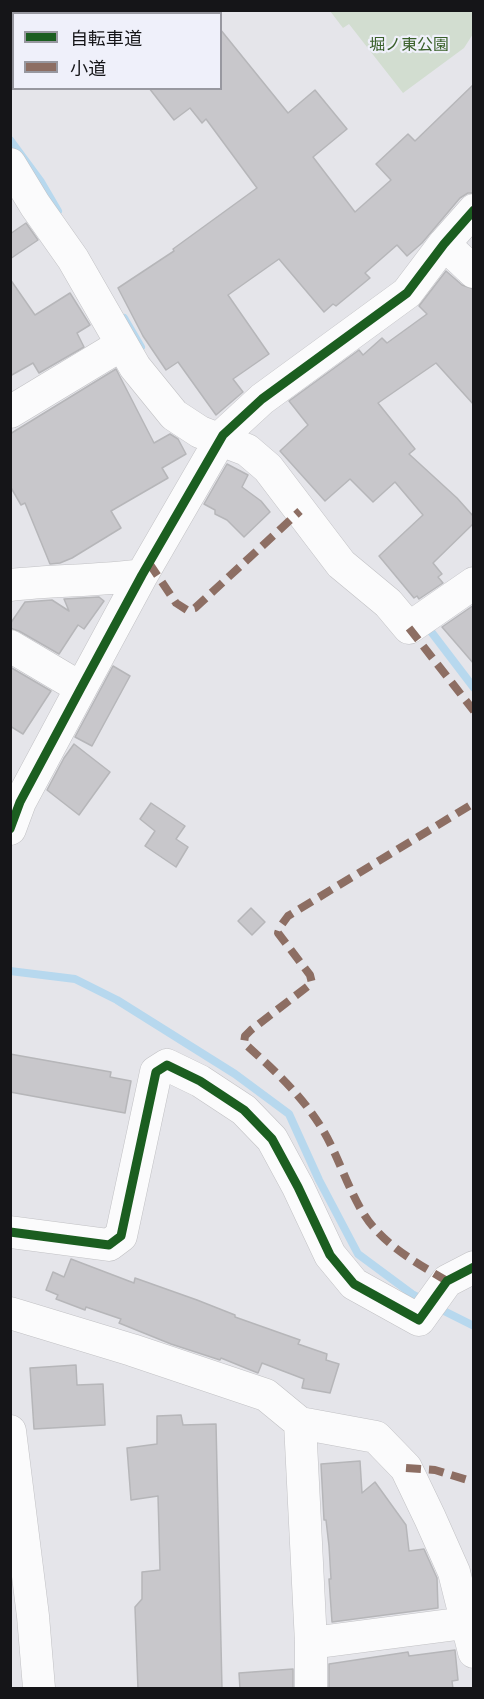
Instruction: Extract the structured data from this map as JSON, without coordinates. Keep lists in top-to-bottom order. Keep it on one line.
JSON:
{"parks":["堀ノ東公園"],"legend":["自転車道","小道"]}
